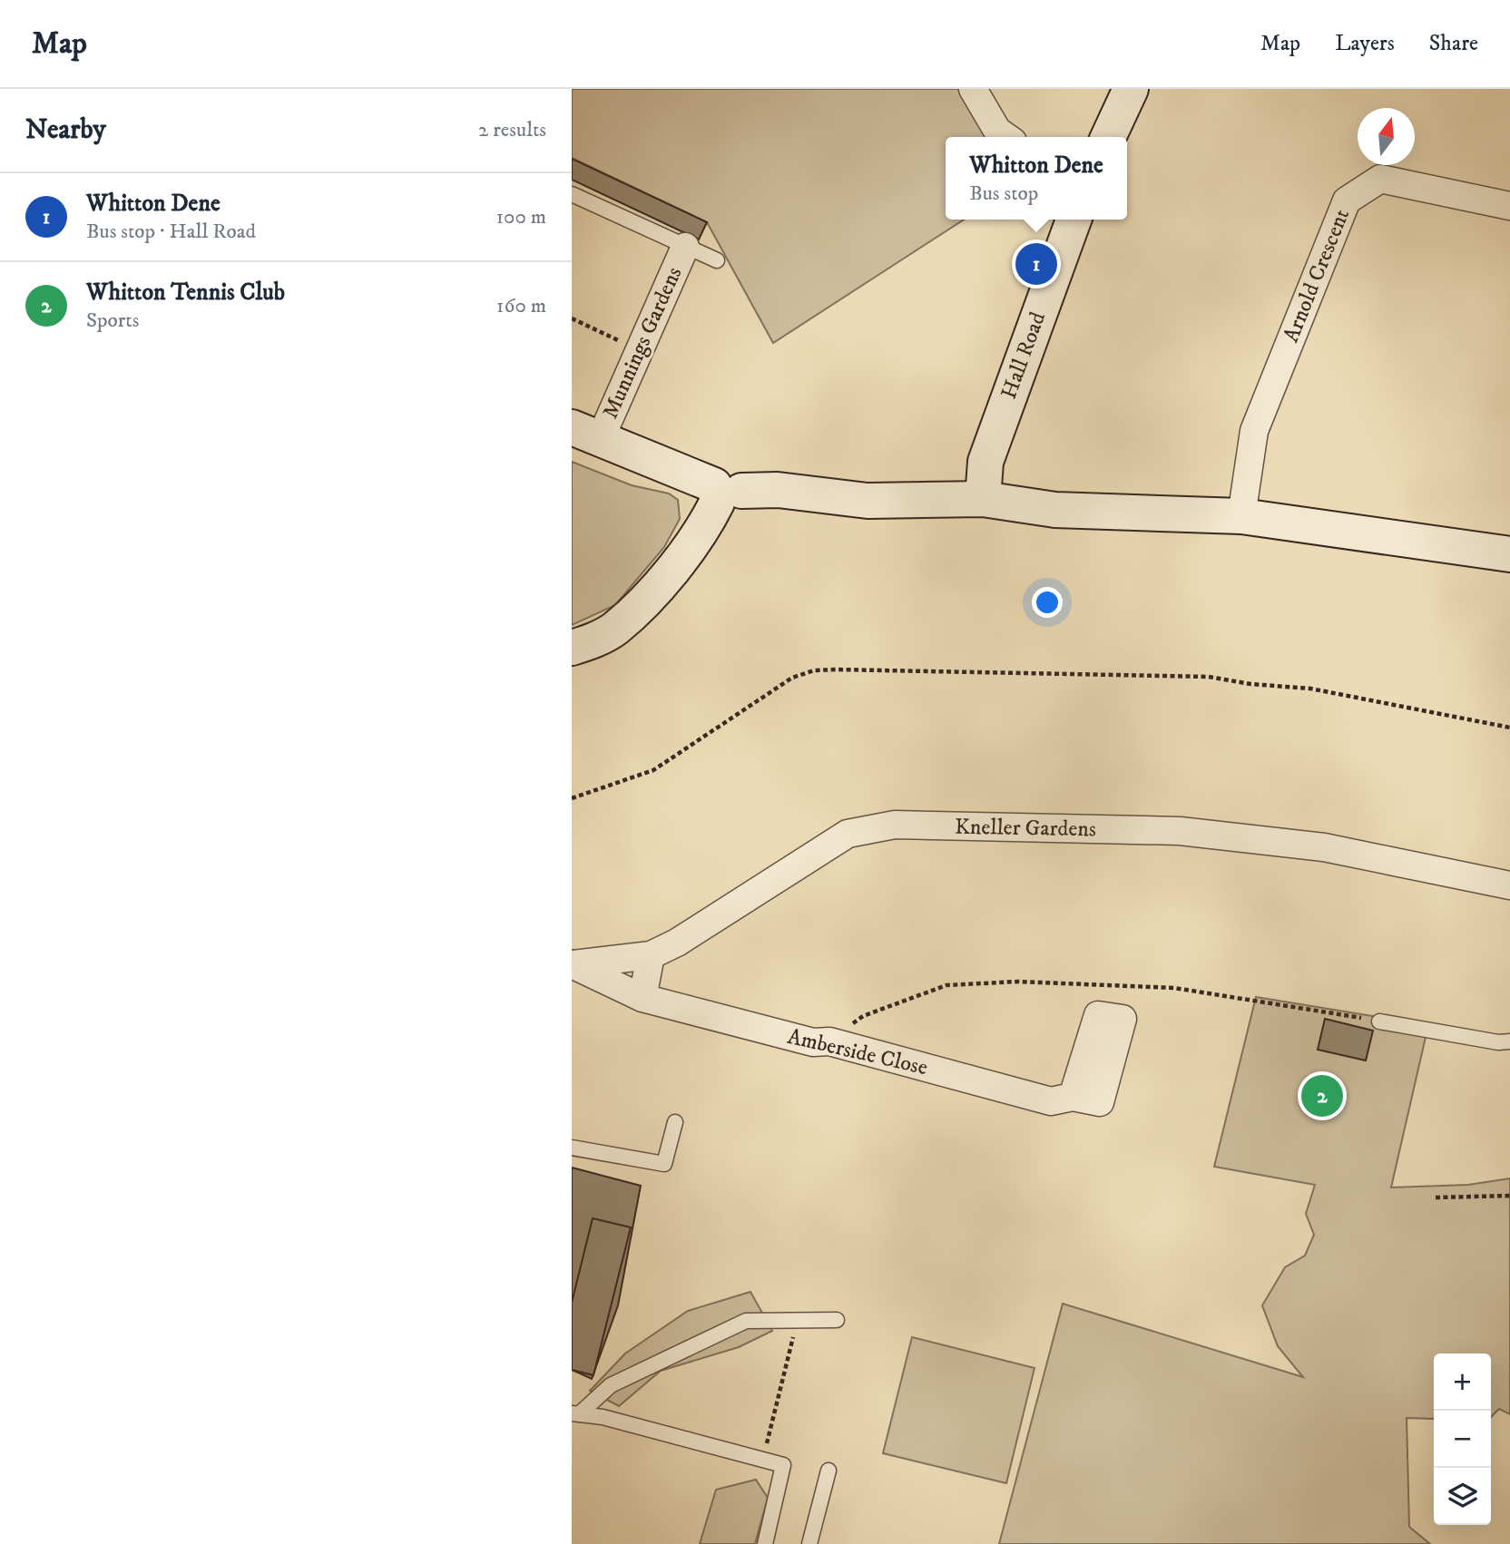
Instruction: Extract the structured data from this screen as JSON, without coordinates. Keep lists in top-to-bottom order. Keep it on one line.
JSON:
{"streets":{"street":["Arnold Crescent","Munnings Gardens","Hall Road","Kneller Gardens","Amberside Close"]},"crossings":[["Kneller Gardens","Amberside Close"]],"north":"top","page":{"header":"Map","nav":["Map","Layers","Share"],"heading":["Nearby","2 results"],"popup":["Whitton Dene","Bus stop"],"list":[{"mark":"1","name":"Whitton Dene","note":"Bus stop · Hall Road","value":"100 m"},{"mark":"2","name":"Whitton Tennis Club","note":"Sports","value":"160 m"}],"pins":["1","2"],"map_buttons":["+","−"]}}
